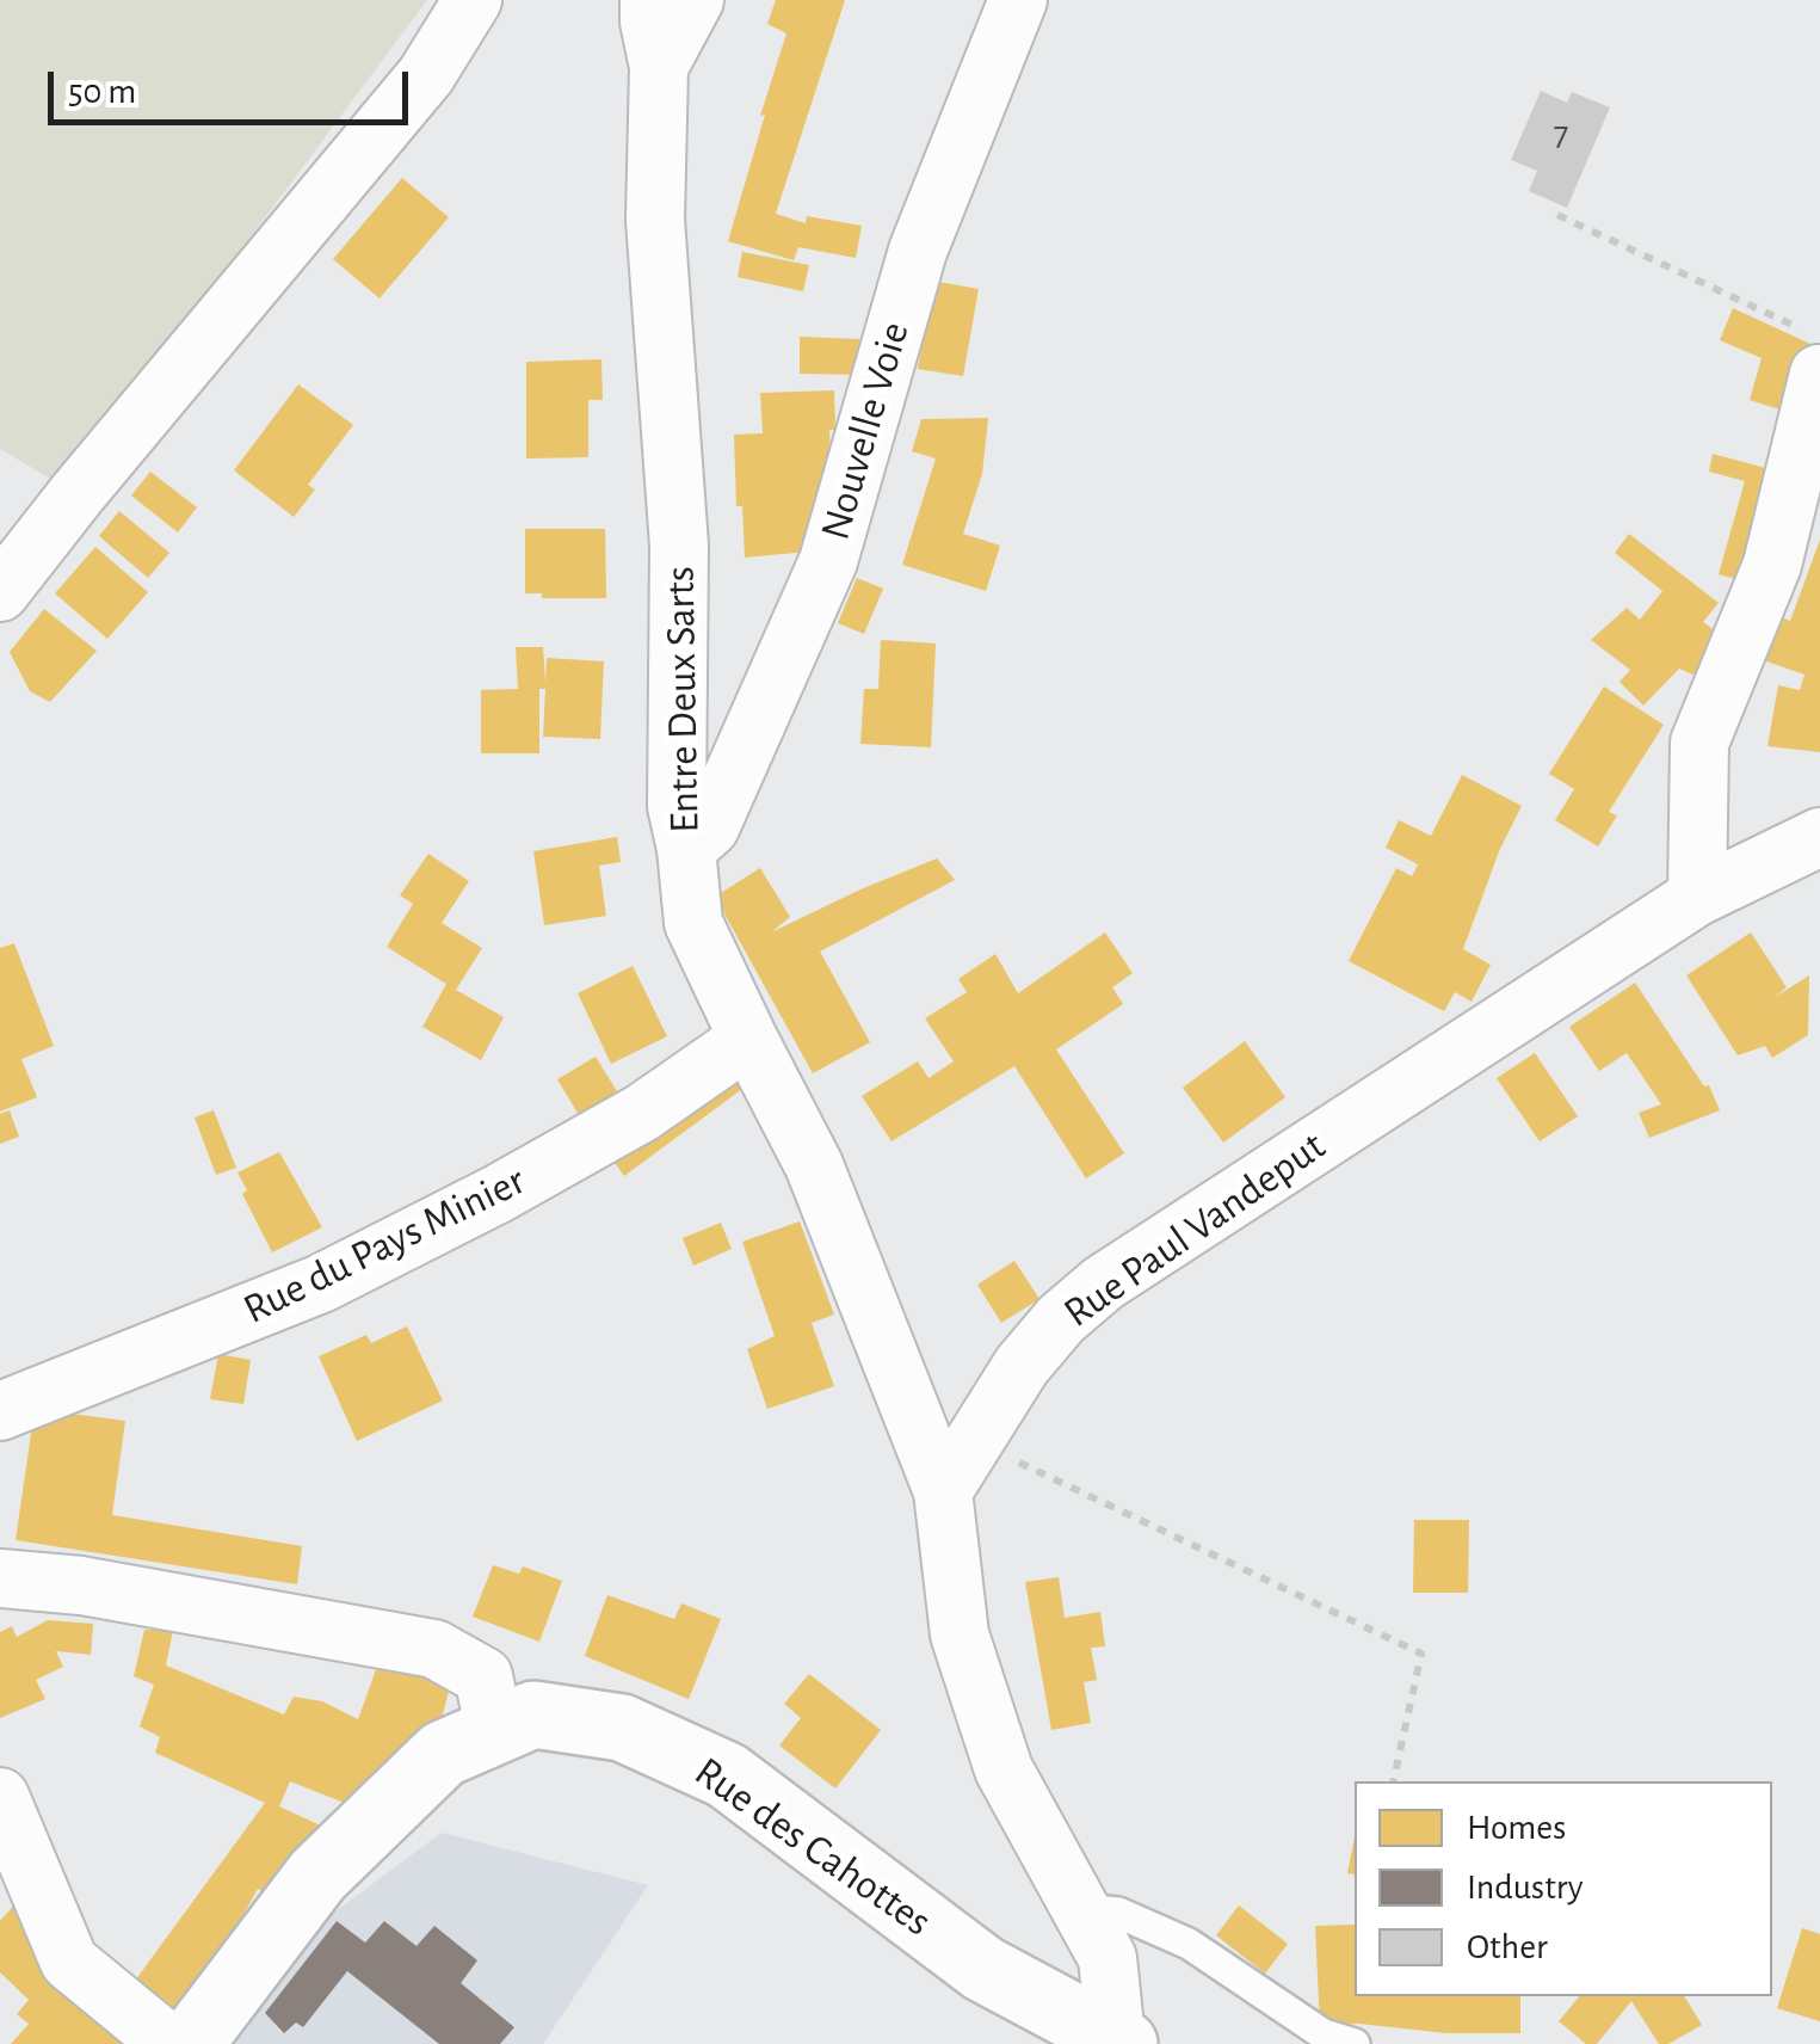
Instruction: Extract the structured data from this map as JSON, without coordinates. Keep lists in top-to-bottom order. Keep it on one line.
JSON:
{"streets":{"street":["Nouvelle Voie","Entre Deux Sarts","Rue Paul Vandeput","Rue du Pays Minier","Rue des Cahottes"]},"crossings":[["Nouvelle Voie","Entre Deux Sarts"],["Entre Deux Sarts","Rue Paul Vandeput"],["Entre Deux Sarts","Rue du Pays Minier"]],"house_numbers":["7"],"legend":["Homes","Industry","Other"],"scale_bar":"50 m"}
